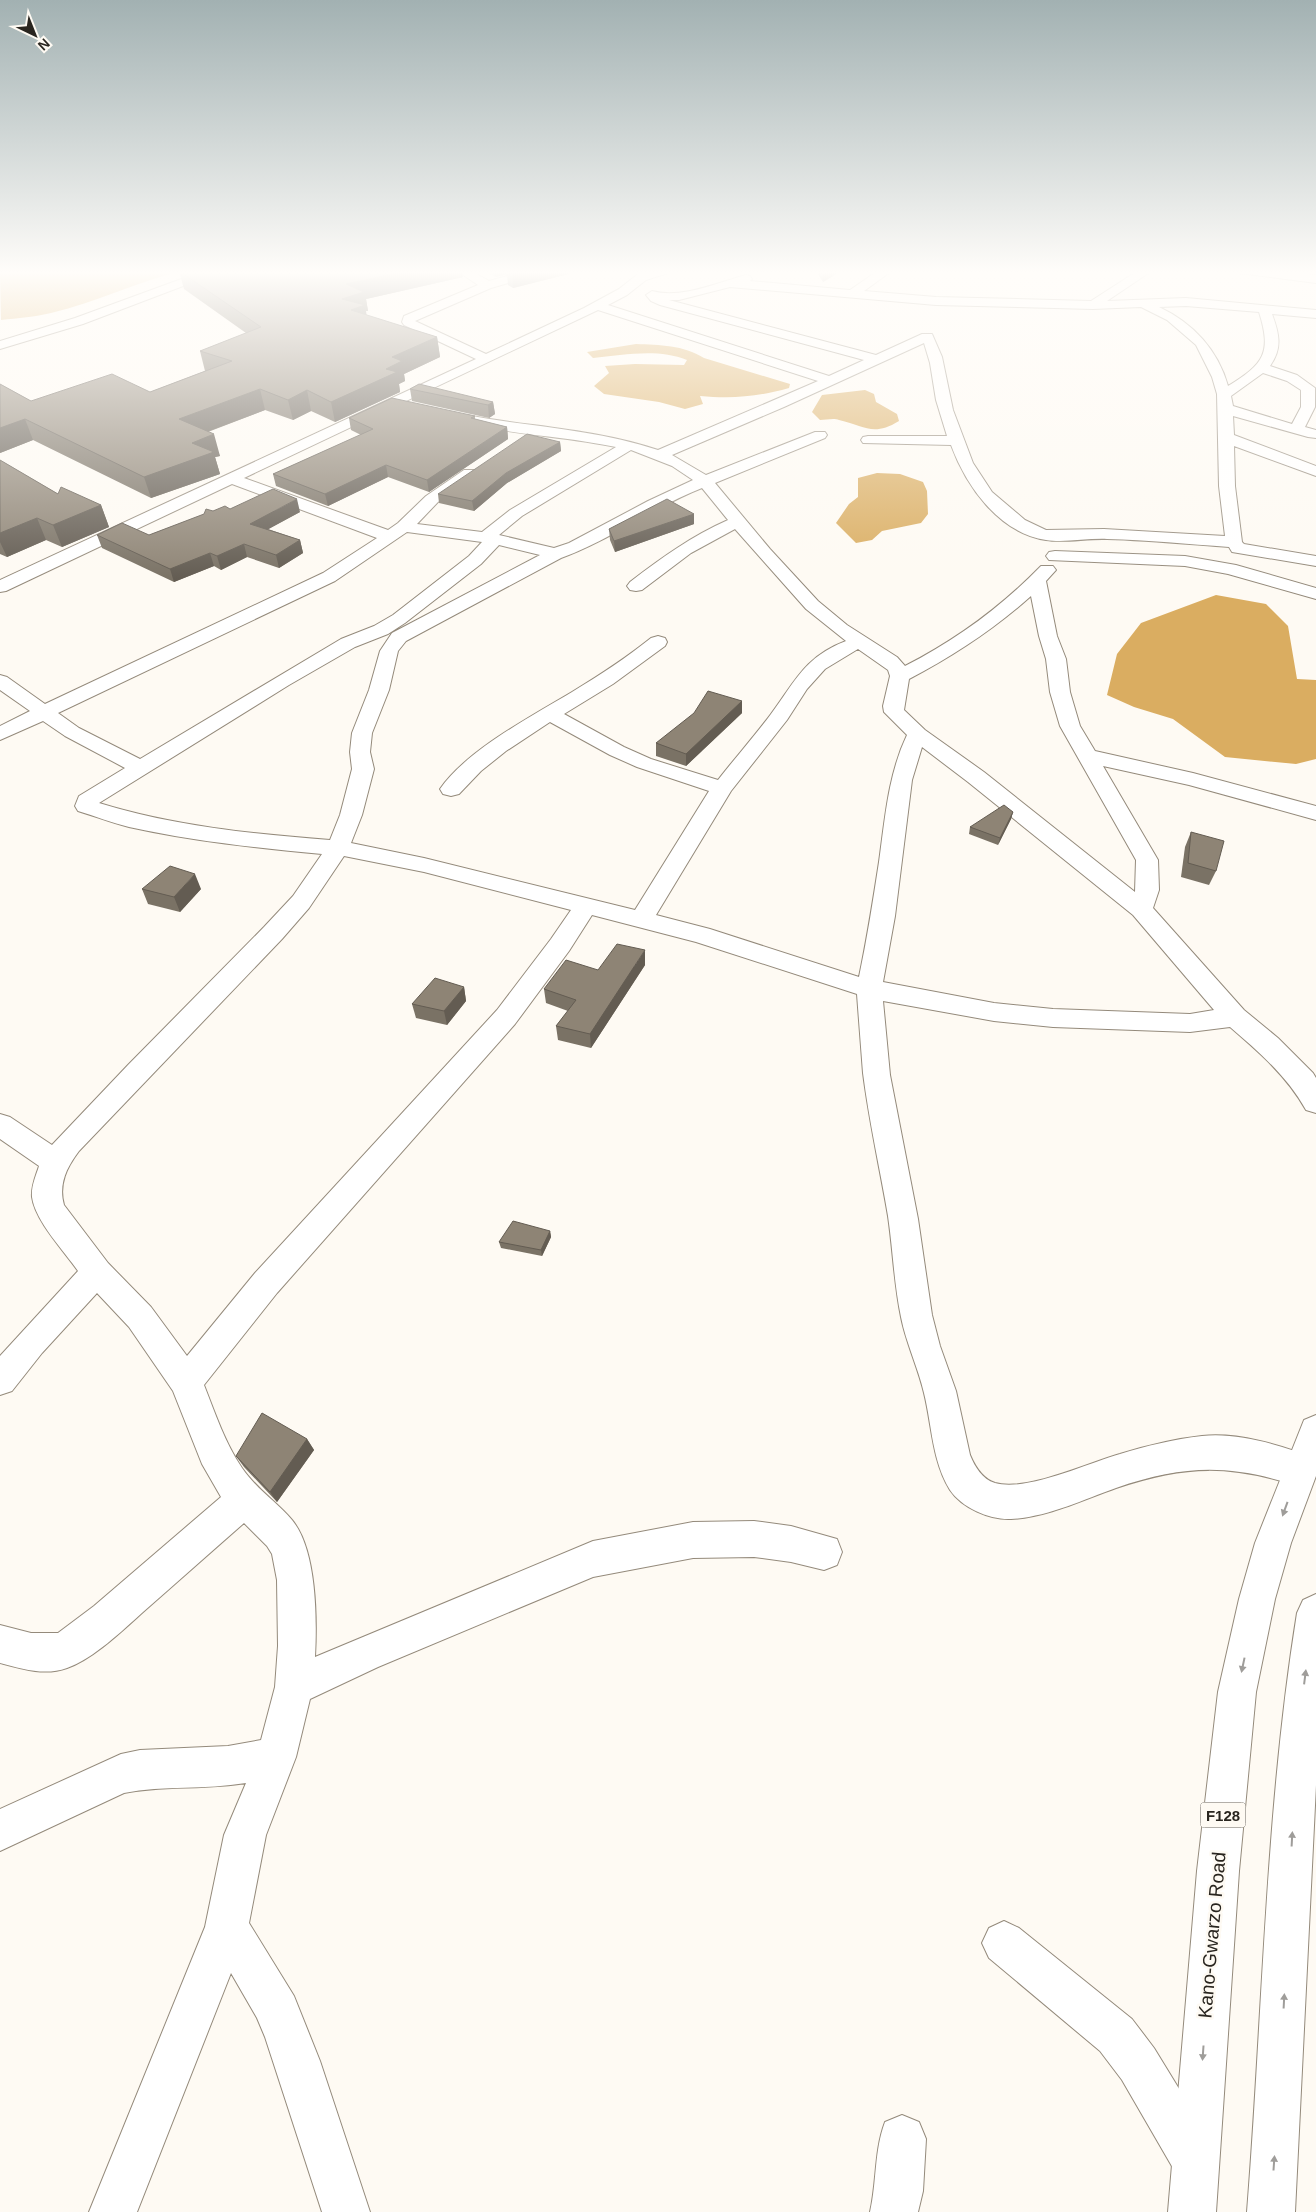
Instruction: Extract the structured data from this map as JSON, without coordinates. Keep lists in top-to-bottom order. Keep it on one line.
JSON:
{"streets":{"street":["F128","Kano-Gwarzo Road"]},"north":"bottom right"}
